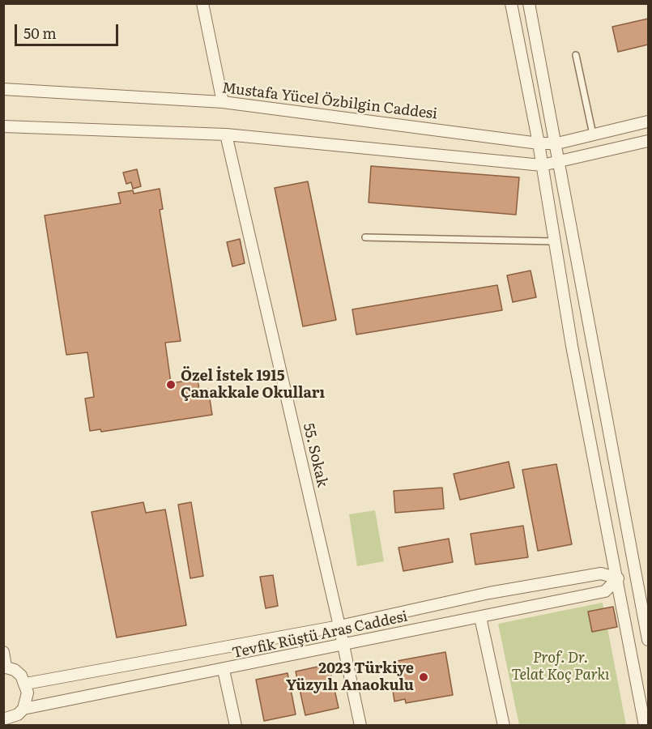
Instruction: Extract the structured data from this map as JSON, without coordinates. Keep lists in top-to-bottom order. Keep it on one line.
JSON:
{"streets":{"street":["Mustafa Yücel Özbilgin Caddesi","55. Sokak","Tevfik Rüştü Aras Caddesi"]},"crossings":[["55. Sokak","Tevfik Rüştü Aras Caddesi"]],"parks":["Prof. Dr. Telat Koç Parkı"],"places":["Özel İstek 1915 Çanakkale Okulları","2023 Türkiye Yüzyılı Anaokulu"],"scale_bar":"50 m"}
